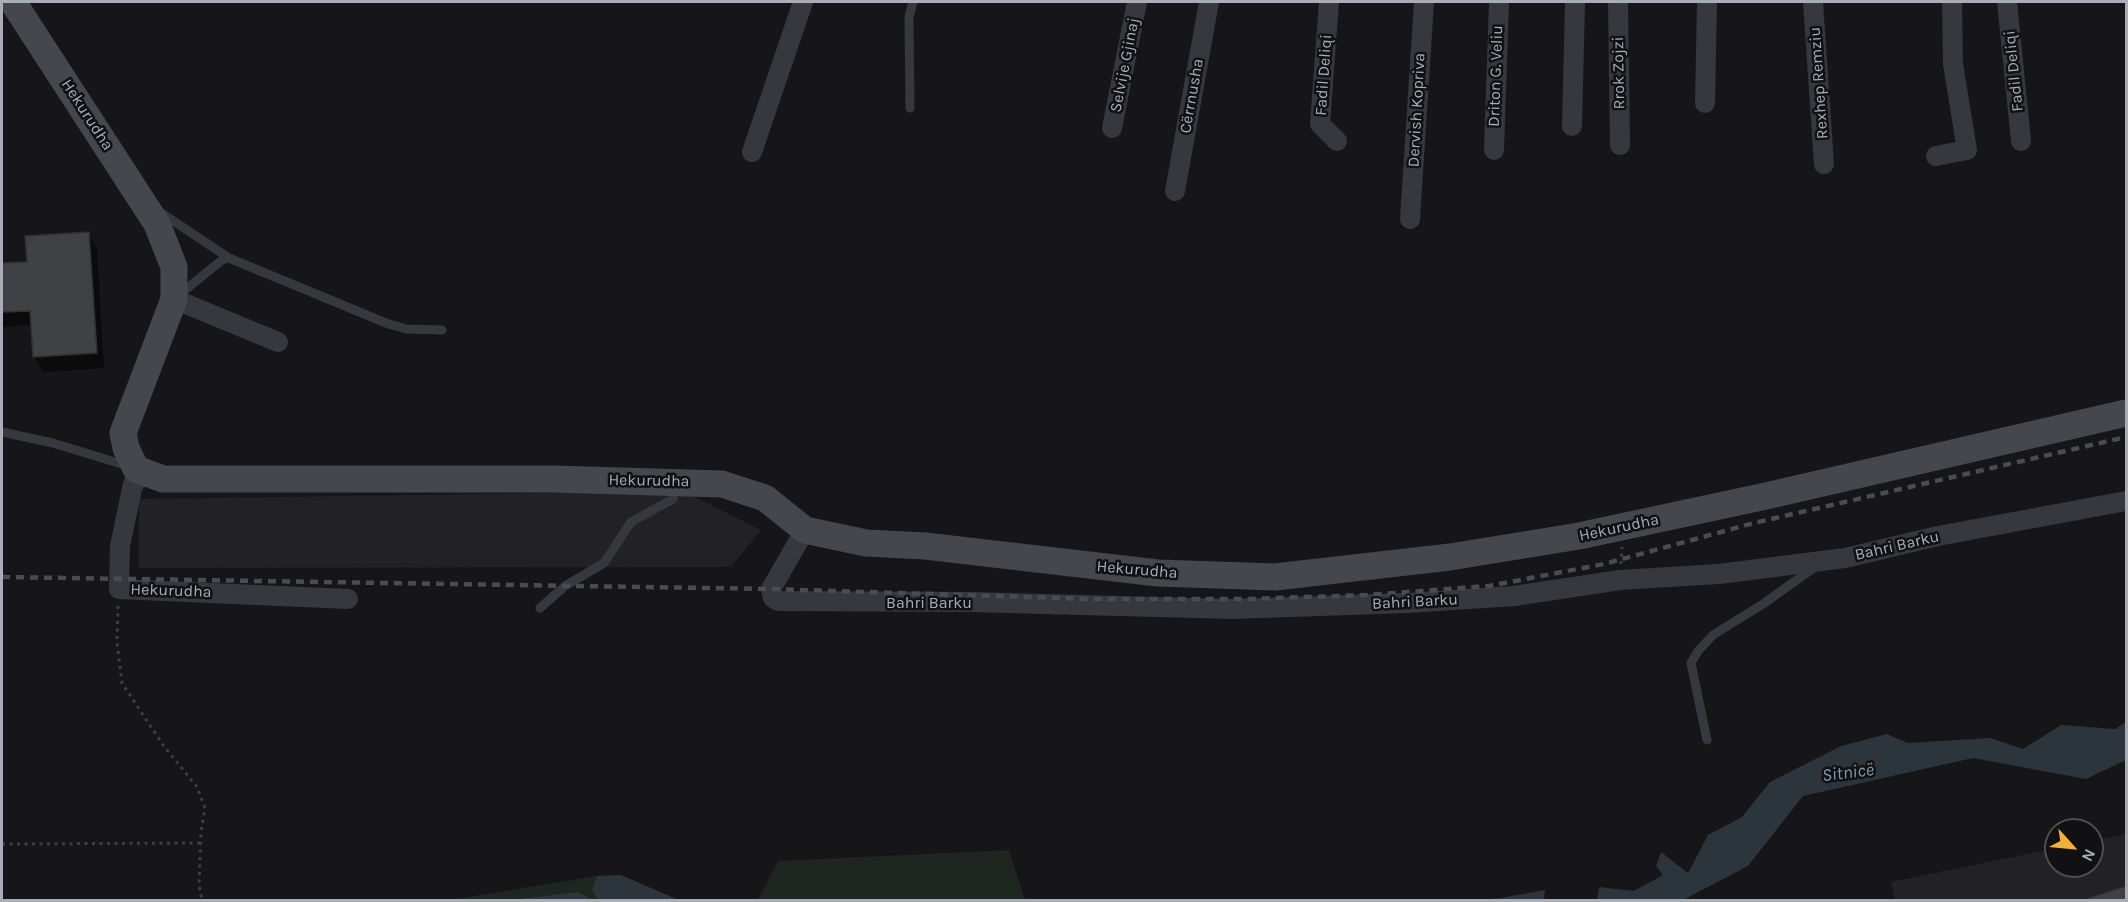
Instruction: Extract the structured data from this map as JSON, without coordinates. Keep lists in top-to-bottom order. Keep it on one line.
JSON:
{"streets":{"main road":["Hekurudha"],"street":["Selvije Gjinaj","Fadil Deliqi","Rrok Zojzi","Driton G. Veliu","Rexhep Remziu","Cërrnusha","Dervish Kopriva","Bahri Barku"]},"crossings":[["Hekurudha","Bahri Barku"]],"water":["Sitnicë"],"north":"bottom right"}
